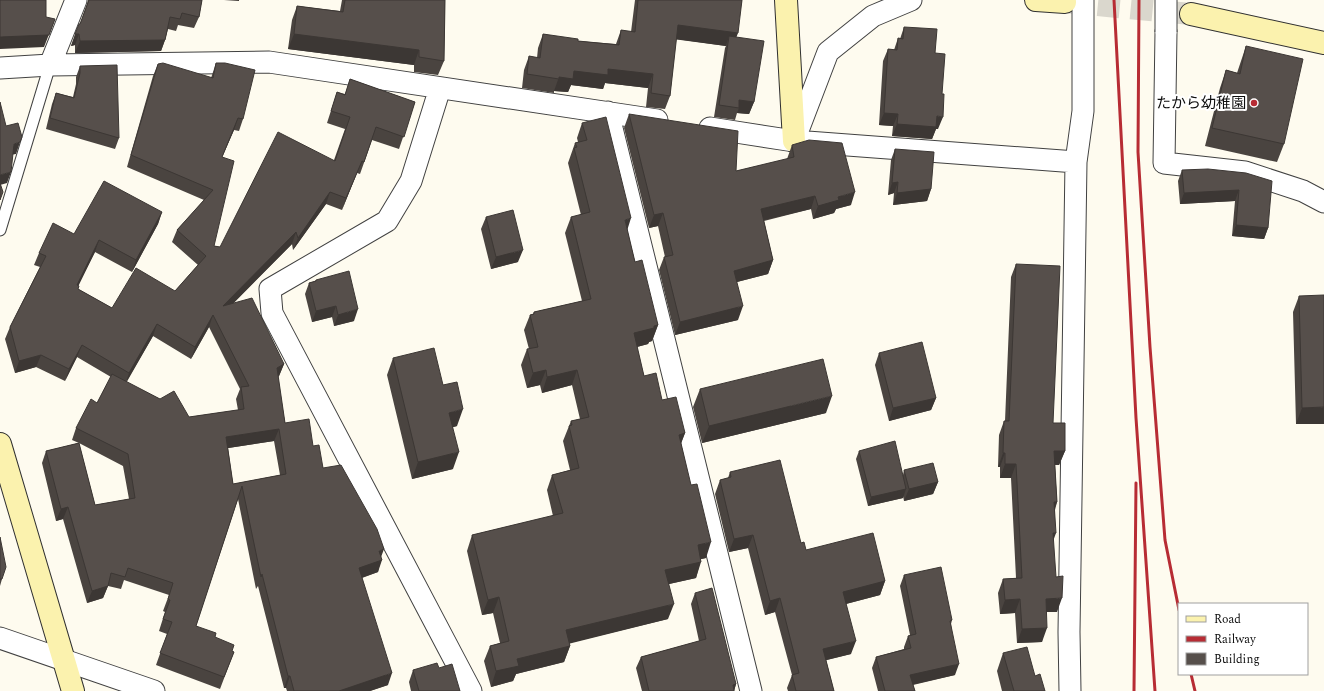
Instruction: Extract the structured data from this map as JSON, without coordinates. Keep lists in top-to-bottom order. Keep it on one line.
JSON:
{"places":["たから幼稚園"],"legend":["Road","Railway","Building"]}
